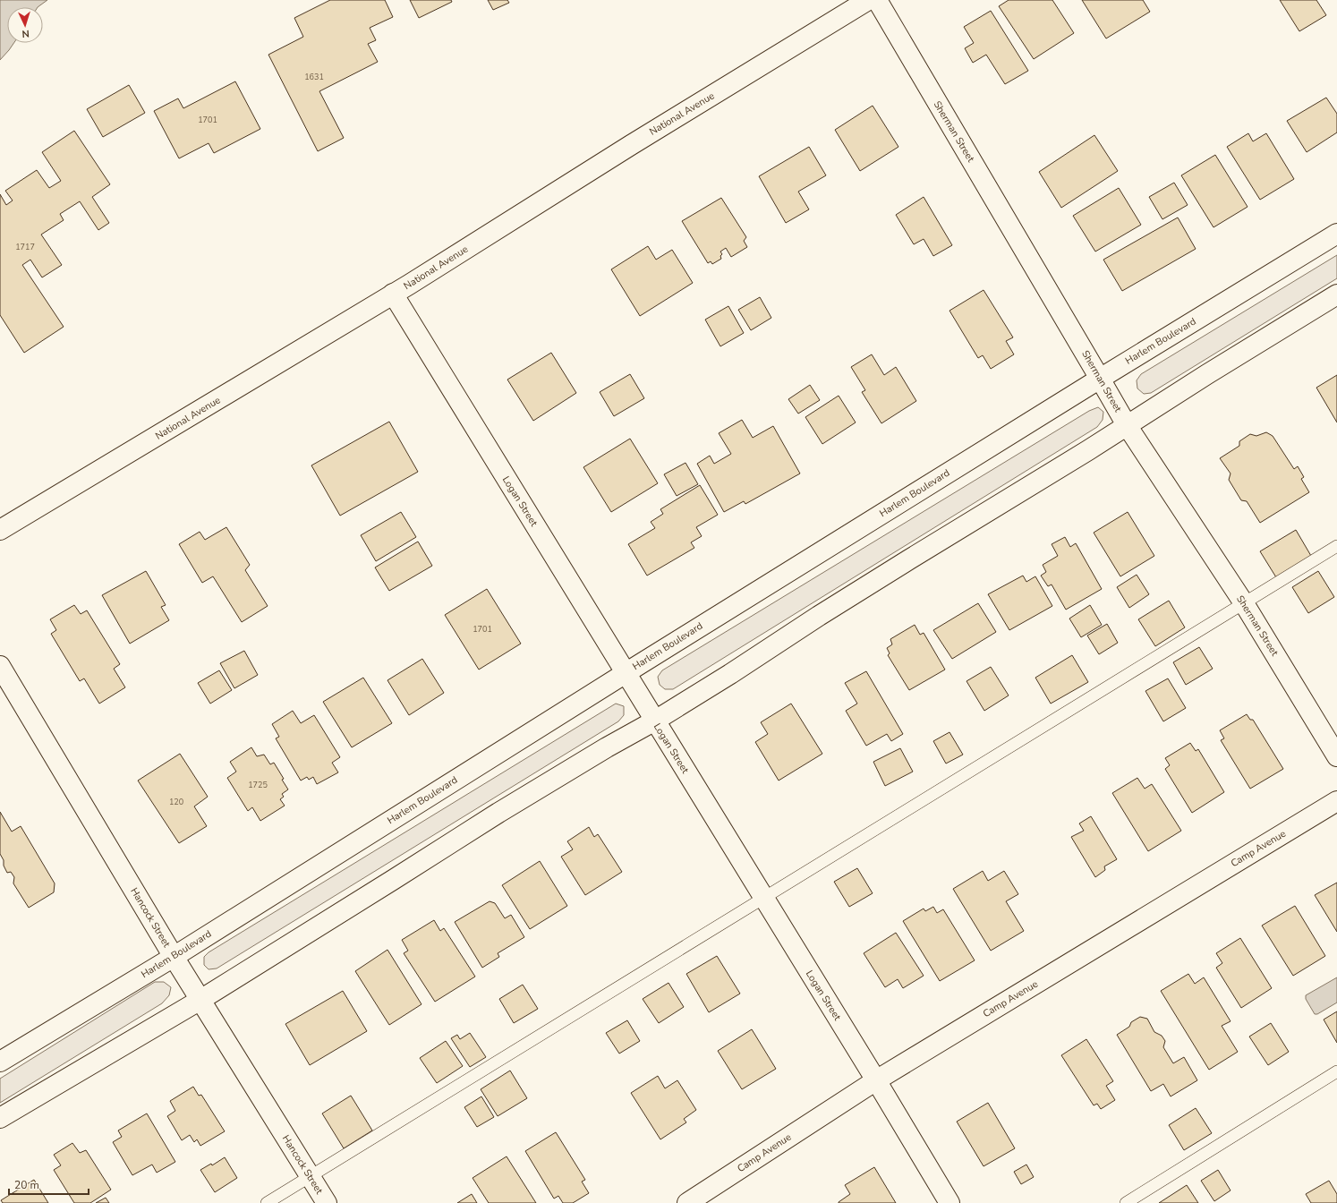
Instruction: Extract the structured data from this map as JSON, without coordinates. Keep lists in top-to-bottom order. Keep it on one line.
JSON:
{"streets":{"street":["National Avenue","Sherman Street","Harlem Boulevard","Logan Street","Camp Avenue","Hancock Street"]},"crossings":[["National Avenue","Logan Street"],["Sherman Street","Harlem Boulevard"],["Harlem Boulevard","Logan Street"],["Harlem Boulevard","Hancock Street"],["Logan Street","Camp Avenue"]],"house_numbers":["1631","1701","1717","1701","1725","120"],"scale_bar":"20 m","north":"bottom"}
